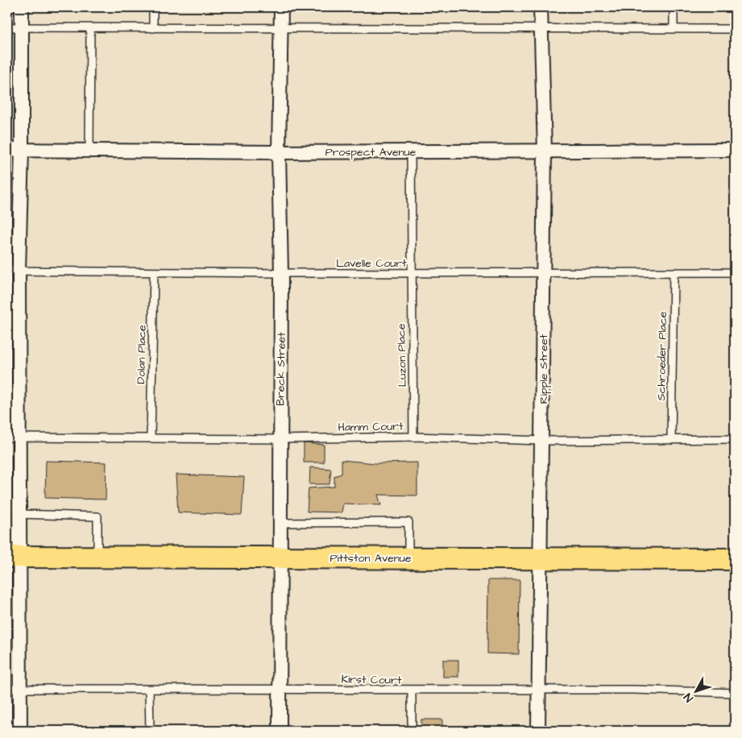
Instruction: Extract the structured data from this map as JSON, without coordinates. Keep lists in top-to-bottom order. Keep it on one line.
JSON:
{"streets":{"main road":["Pittston Avenue"],"street":["Prospect Avenue","Breck Street","Ripple Street"],"lane":["Lavelle Court","Dolan Place","Luzon Place","Schroeder Place","Hamm Court","Kirst Court"]},"crossings":[["Prospect Avenue","Luzon Place"],["Prospect Avenue","Breck Street"],["Prospect Avenue","Ripple Street"],["Lavelle Court","Dolan Place"],["Lavelle Court","Luzon Place"],["Lavelle Court","Schroeder Place"],["Lavelle Court","Breck Street"],["Lavelle Court","Ripple Street"],["Dolan Place","Hamm Court"],["Luzon Place","Hamm Court"],["Schroeder Place","Hamm Court"],["Breck Street","Hamm Court"],["Breck Street","Pittston Avenue"],["Breck Street","Kirst Court"],["Ripple Street","Hamm Court"],["Ripple Street","Pittston Avenue"],["Ripple Street","Kirst Court"]],"north":"bottom left"}
